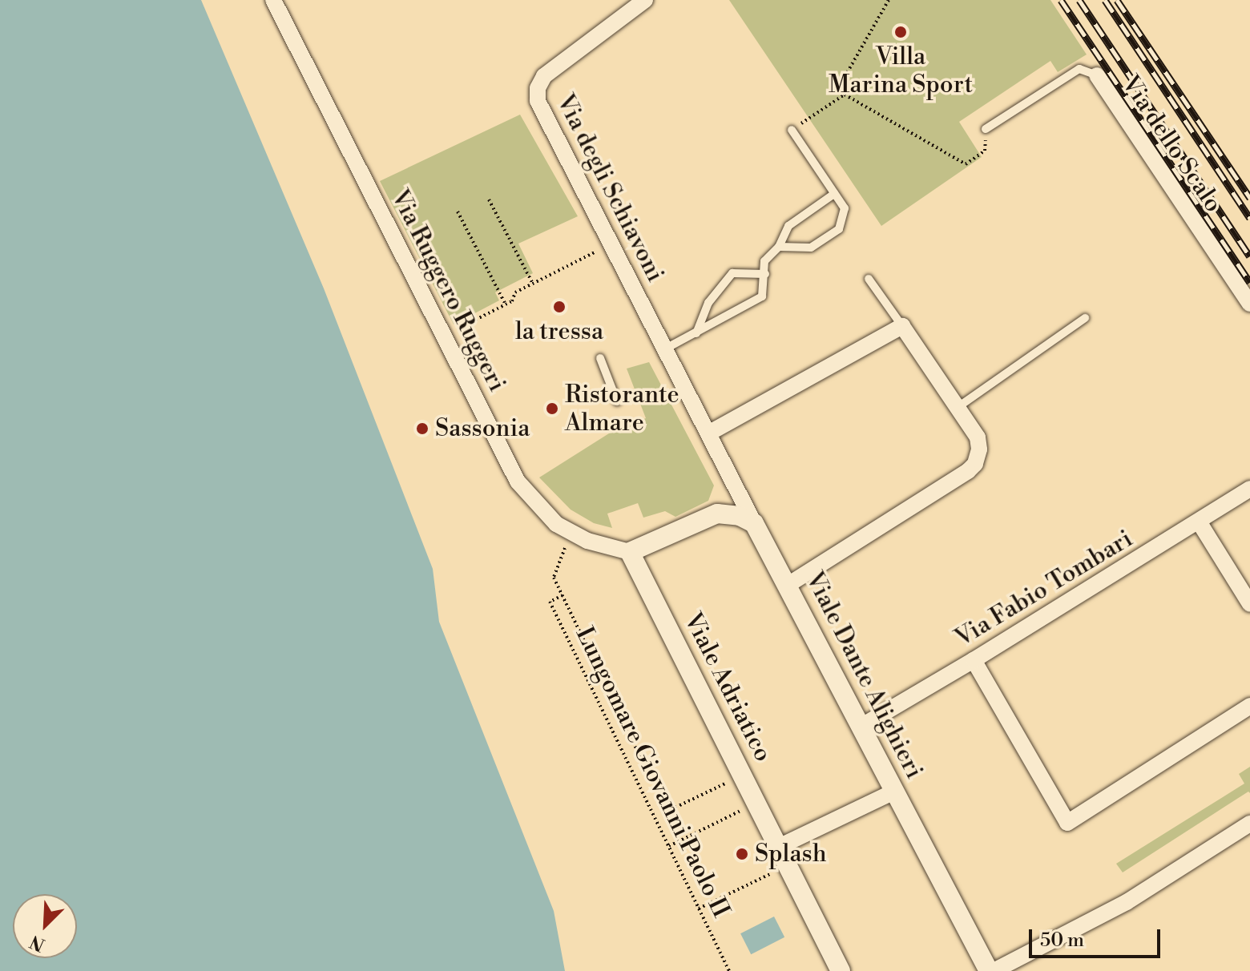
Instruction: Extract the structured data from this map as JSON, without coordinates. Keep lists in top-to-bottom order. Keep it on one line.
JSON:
{"streets":{"street":["Via dello Scalo","Via degli Schiavoni","Via Ruggero Ruggeri","Via Fabio Tombari","Viale Dante Alighieri","Viale Adriatico"],"path":["Lungomare Giovanni Paolo II"]},"crossings":[["Via degli Schiavoni","Viale Dante Alighieri"],["Via Ruggero Ruggeri","Viale Adriatico"],["Via Fabio Tombari","Viale Dante Alighieri"]],"places":["Villa Marina Sport","la tressa","Ristorante Almare","Sassonia","Splash"],"scale_bar":"50 m","north":"bottom left"}
